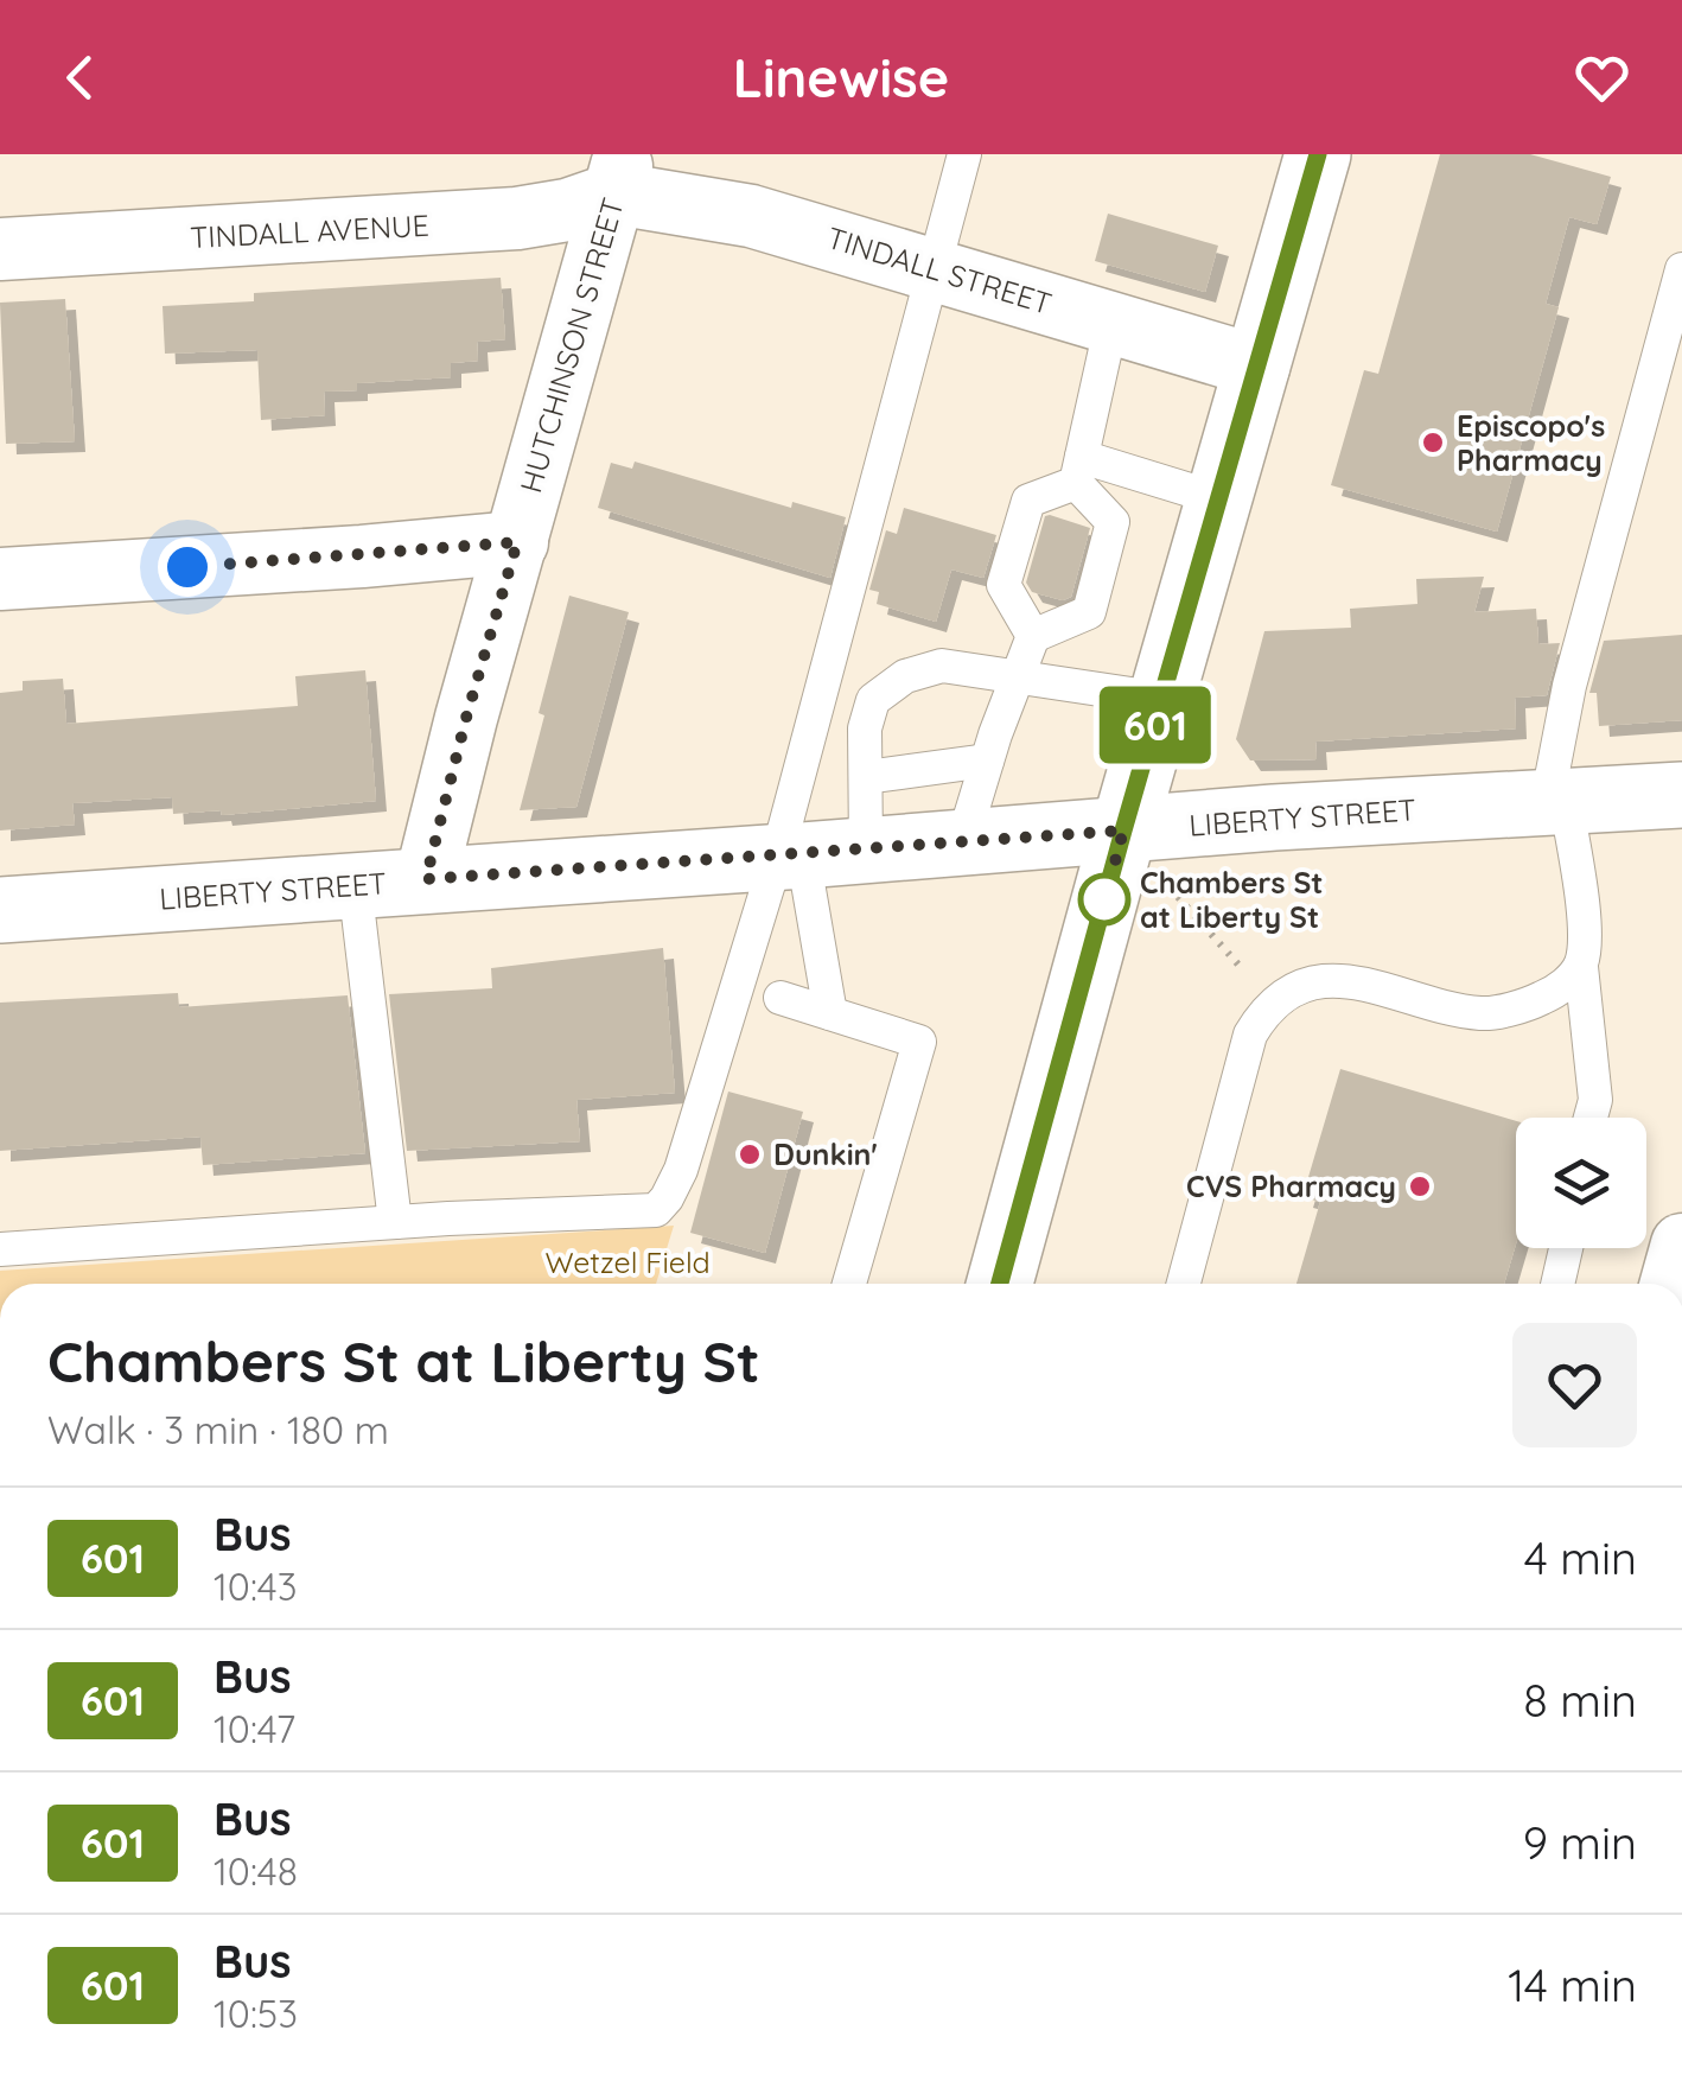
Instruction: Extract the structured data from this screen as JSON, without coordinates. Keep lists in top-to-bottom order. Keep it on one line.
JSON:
{"streets":{"street":["TINDALL AVENUE","TINDALL STREET","HUTCHINSON STREET","LIBERTY STREET"]},"crossings":[["TINDALL AVENUE","TINDALL STREET"],["TINDALL AVENUE","HUTCHINSON STREET"],["TINDALL STREET","HUTCHINSON STREET"],["HUTCHINSON STREET","LIBERTY STREET"]],"parks":["Wetzel Field"],"places":["Episcopo's Pharmacy","Chambers St at Liberty St","Dunkin'","CVS Pharmacy"],"lines":["bus line 601"],"page":{"header":"Linewise","on_map":"601","heading":["Chambers St at Liberty St","Walk · 3 min · 180 m"],"list":[{"mark":"601","name":"Bus","note":"10:43","value":"4 min"},{"mark":"601","name":"Bus","note":"10:47","value":"8 min"},{"mark":"601","name":"Bus","note":"10:48","value":"9 min"},{"mark":"601","name":"Bus","note":"10:53","value":"14 min"}]}}
